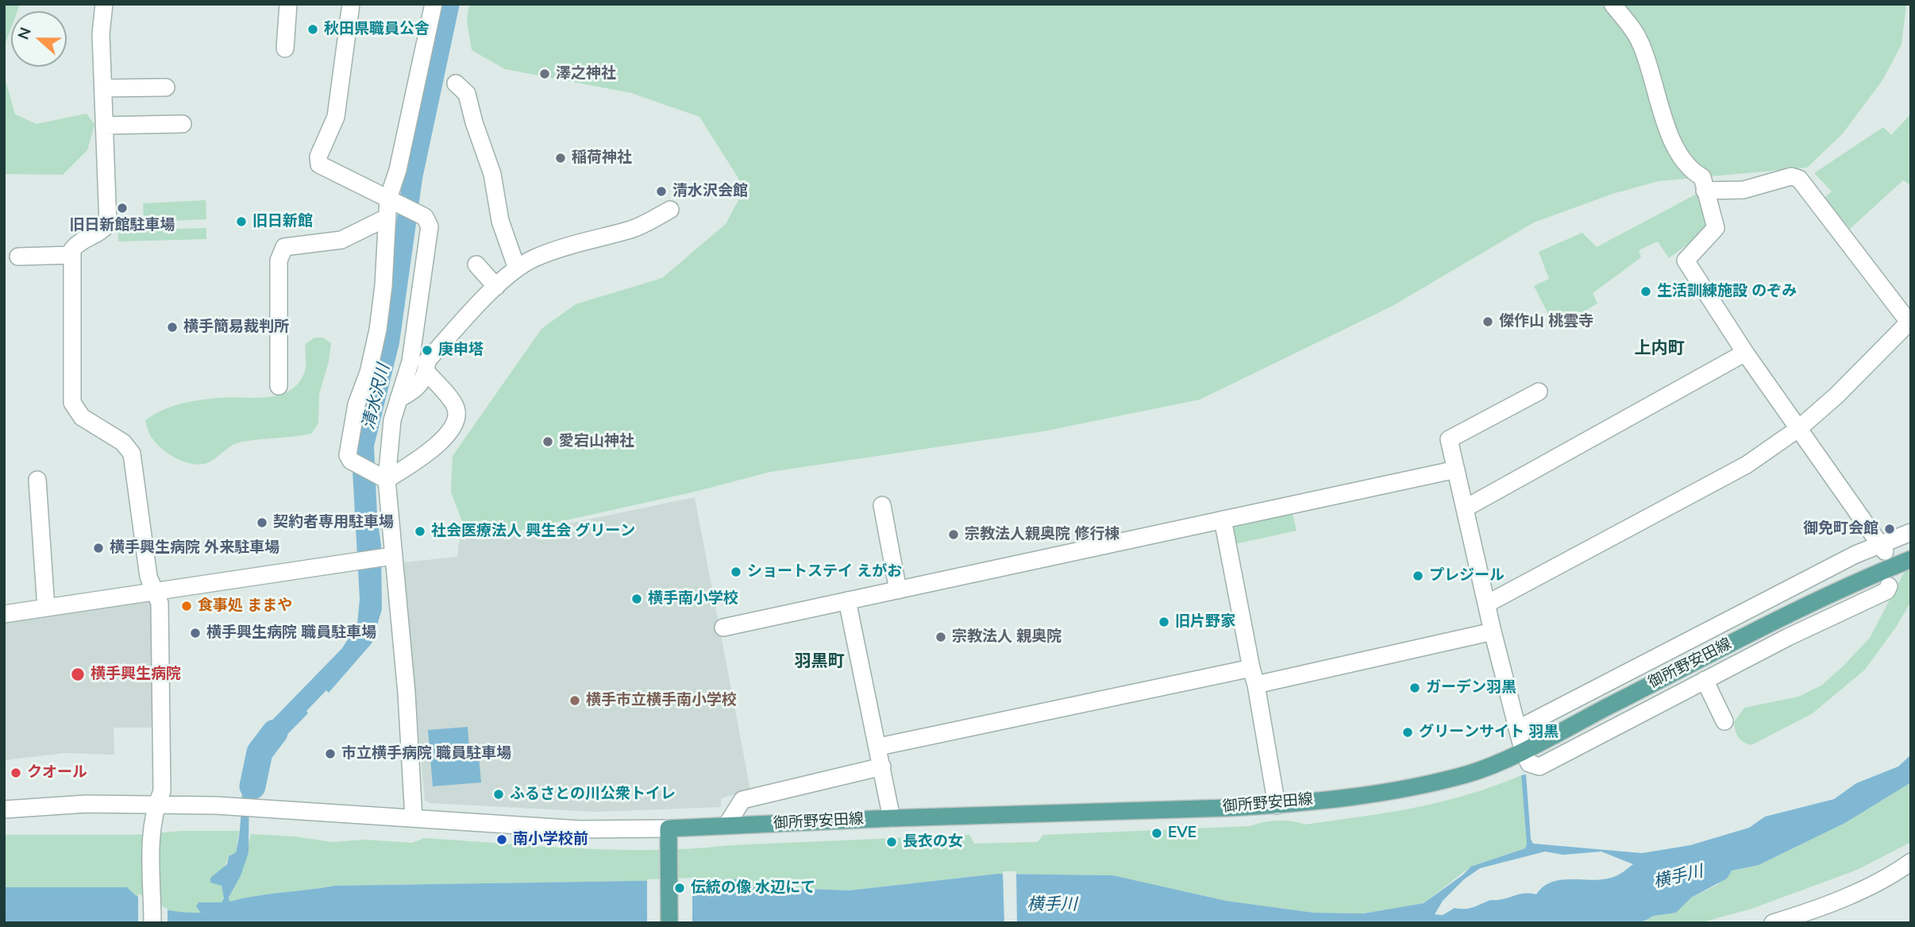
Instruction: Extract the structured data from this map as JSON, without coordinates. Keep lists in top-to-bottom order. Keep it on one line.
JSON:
{"streets":{"main road":["御所野安田線"]},"districts":["上内町","羽黒町"],"water":["清水沢川","横手川"],"places":["秋田県職員公舎","澤之神社","稲荷神社","清水沢会館","旧日新館駐車場","旧日新館","生活訓練施設 のぞみ","傑作山 桃雲寺","横手簡易裁判所","庚申塔","愛宕山神社","契約者専用駐車場","御免町会館","社会医療法人 興生会 グリーン","宗教法人親奥院 修行棟","横手興生病院 外来駐車場","ショートステイ えがお","プレジール","横手南小学校","食事処 ままや","旧片野家","横手興生病院 職員駐車場","宗教法人 親奥院","横手興生病院","ガーデン羽黒","横手市立横手南小学校","グリーンサイト 羽黒","市立横手病院 職員駐車場","クオール","ふるさとの川公衆トイレ","EVE","南小学校前","長衣の女","伝統の像 水辺にて"],"north":"left"}
